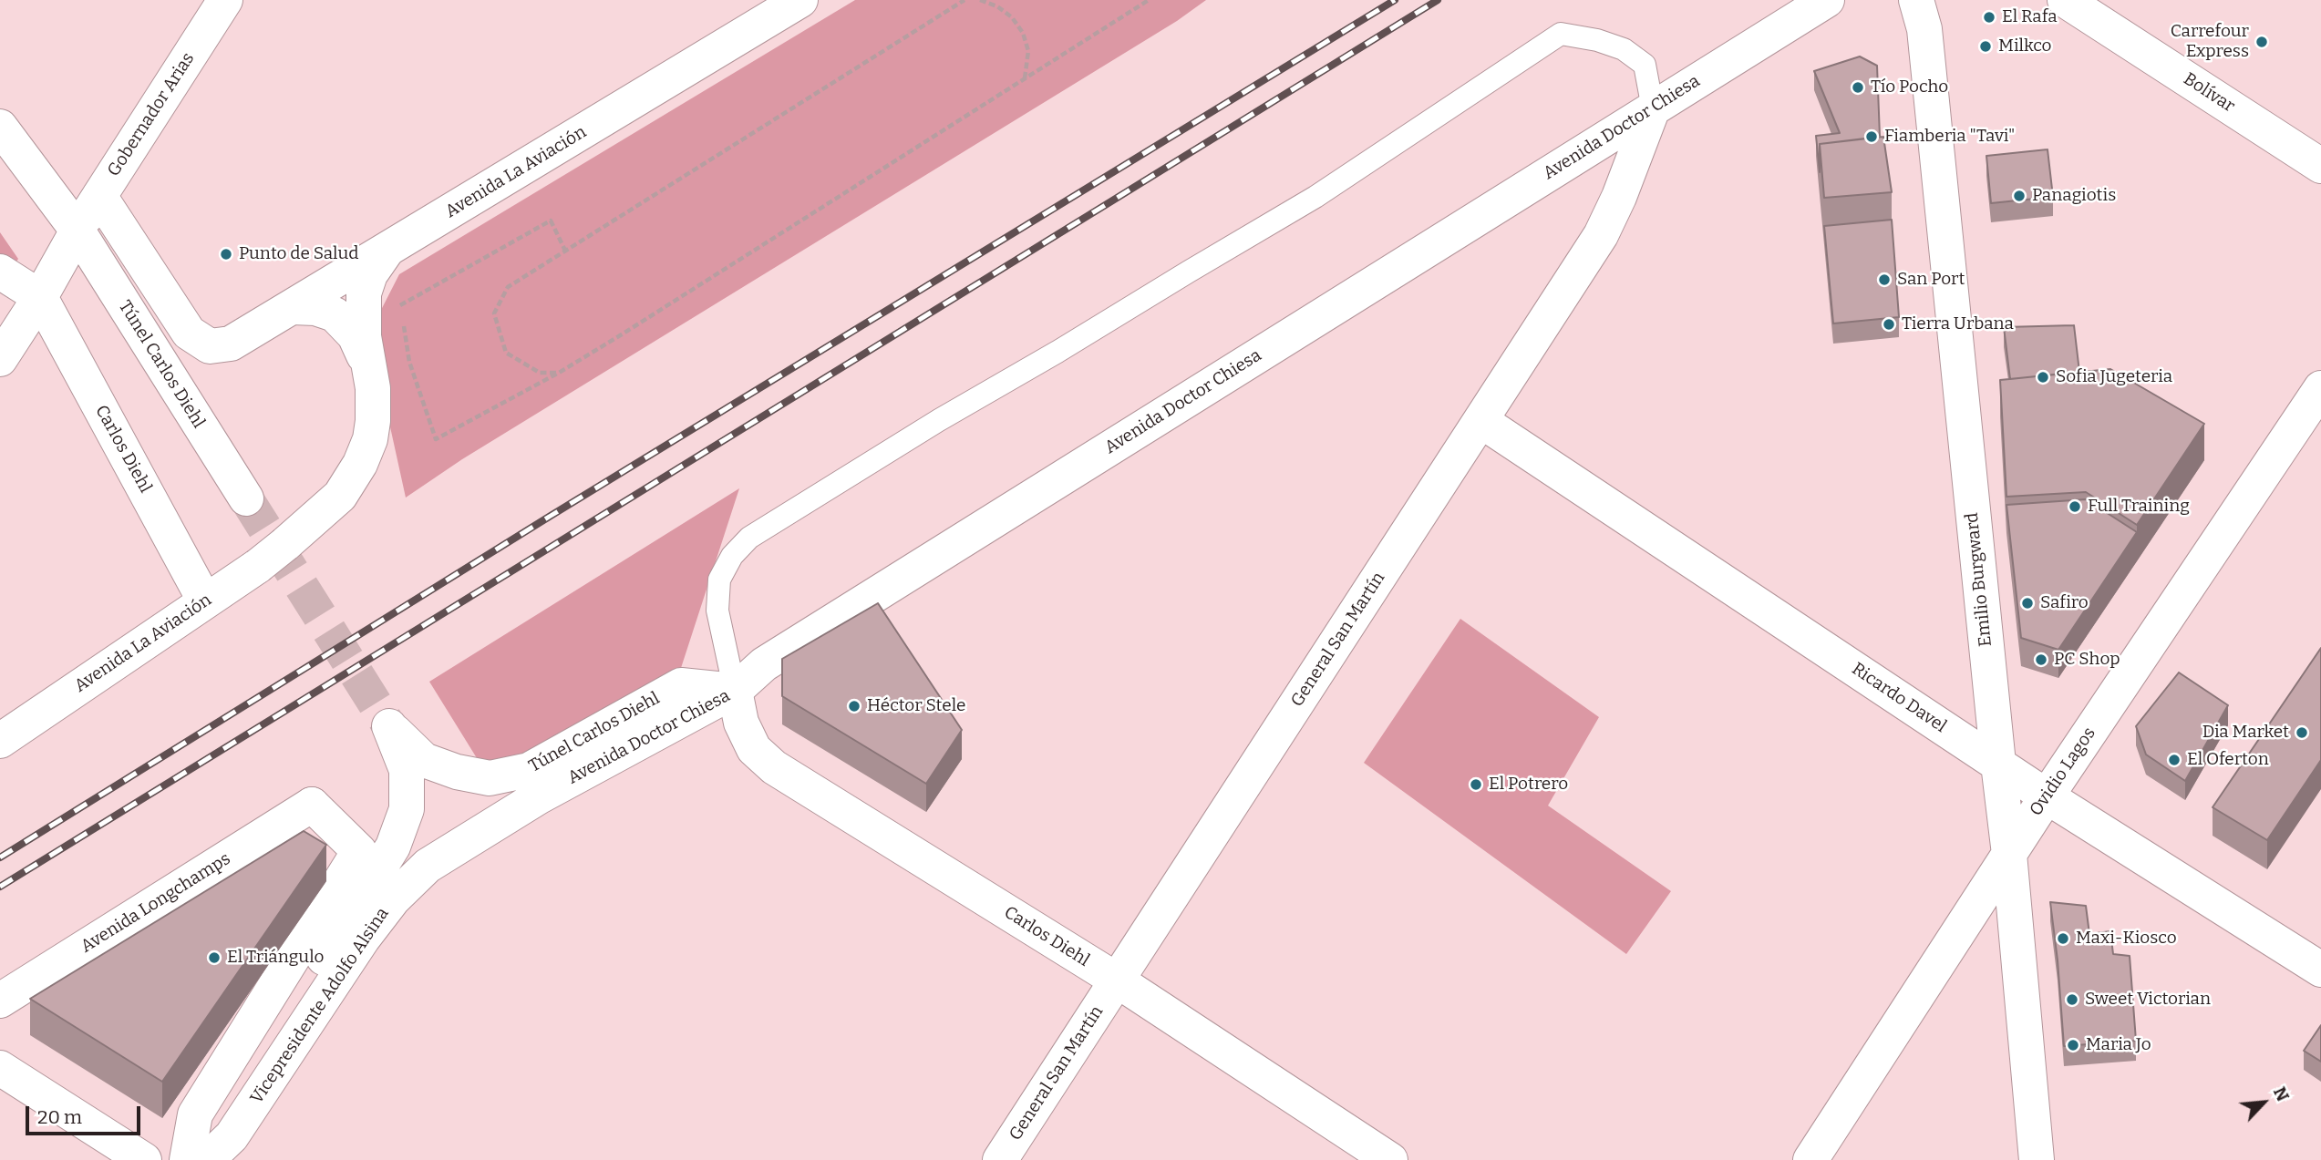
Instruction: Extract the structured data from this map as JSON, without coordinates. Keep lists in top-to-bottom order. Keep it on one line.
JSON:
{"streets":{"street":["Bolívar","Gobernador Arias","Avenida Doctor Chiesa","Avenida La Aviación","Túnel Carlos Diehl","Carlos Diehl","Emilio Burgward","General San Martín","Ricardo Davel","Ovidio Lagos","Avenida Longchamps","Vicepresidente Adolfo Alsina"]},"crossings":[["Gobernador Arias","Avenida La Aviación"],["Gobernador Arias","Túnel Carlos Diehl"],["Gobernador Arias","Carlos Diehl"],["Avenida Doctor Chiesa","Túnel Carlos Diehl"],["Avenida Doctor Chiesa","Carlos Diehl"],["Avenida Doctor Chiesa","General San Martín"],["Avenida Doctor Chiesa","Vicepresidente Adolfo Alsina"],["Avenida La Aviación","Carlos Diehl"],["Túnel Carlos Diehl","Carlos Diehl"],["Carlos Diehl","General San Martín"],["Emilio Burgward","Ricardo Davel"],["Emilio Burgward","Ovidio Lagos"],["General San Martín","Ricardo Davel"],["Ricardo Davel","Ovidio Lagos"]],"places":["El Rafa","Carrefour Express","Milkco","Tío Pocho","Fiamberia \"Tavi\"","Panagiotis","Punto de Salud","San Port","Tierra Urbana","Sofia Jugeteria","Full Training","Safiro","PC Shop","Héctor Stele","Dia Market","El Oferton","El Potrero","Maxi-Kiosco","El Triángulo","Sweet Victorian","Maria Jo"],"scale_bar":"20 m","north":"top right"}
